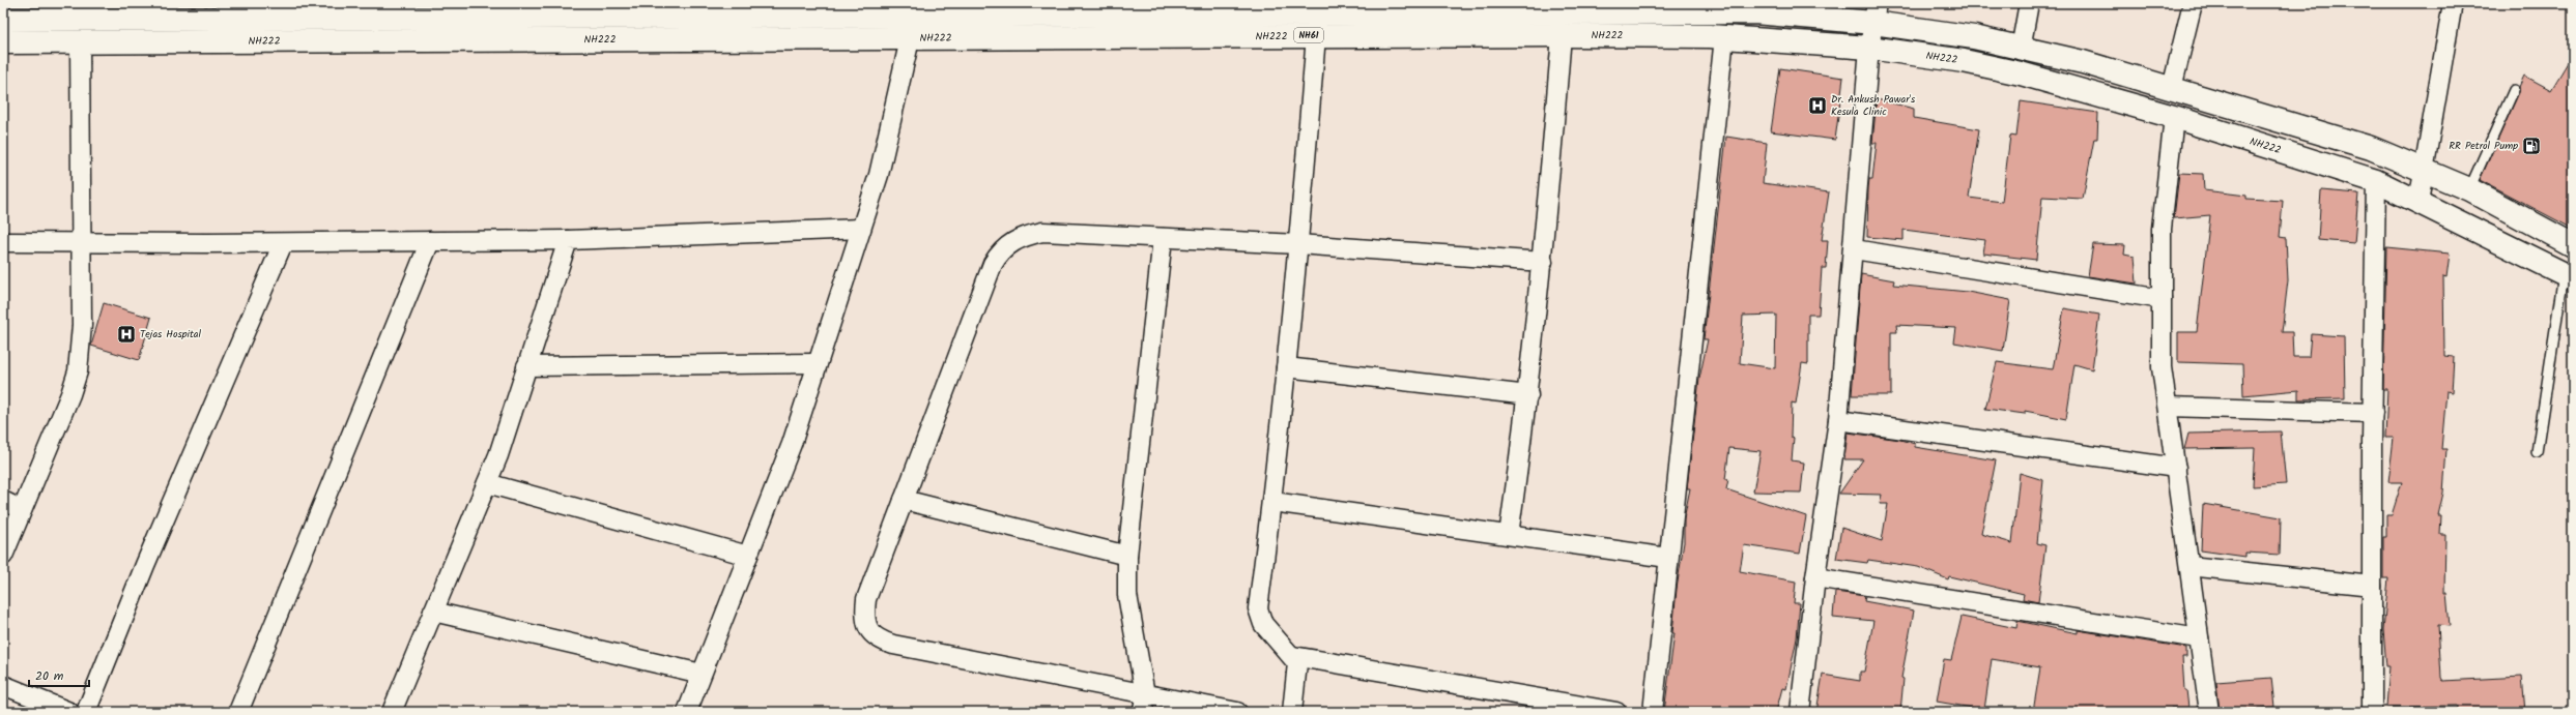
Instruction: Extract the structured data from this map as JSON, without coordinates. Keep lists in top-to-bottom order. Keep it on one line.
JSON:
{"streets":{"highway":["NH222","NH61"]},"places":{"hospital":["Dr. Ankush Pawar's Kesula Clinic","Tejas Hospital"],"fuel station":["RR Petrol Pump"]},"scale_bar":"20 m"}
